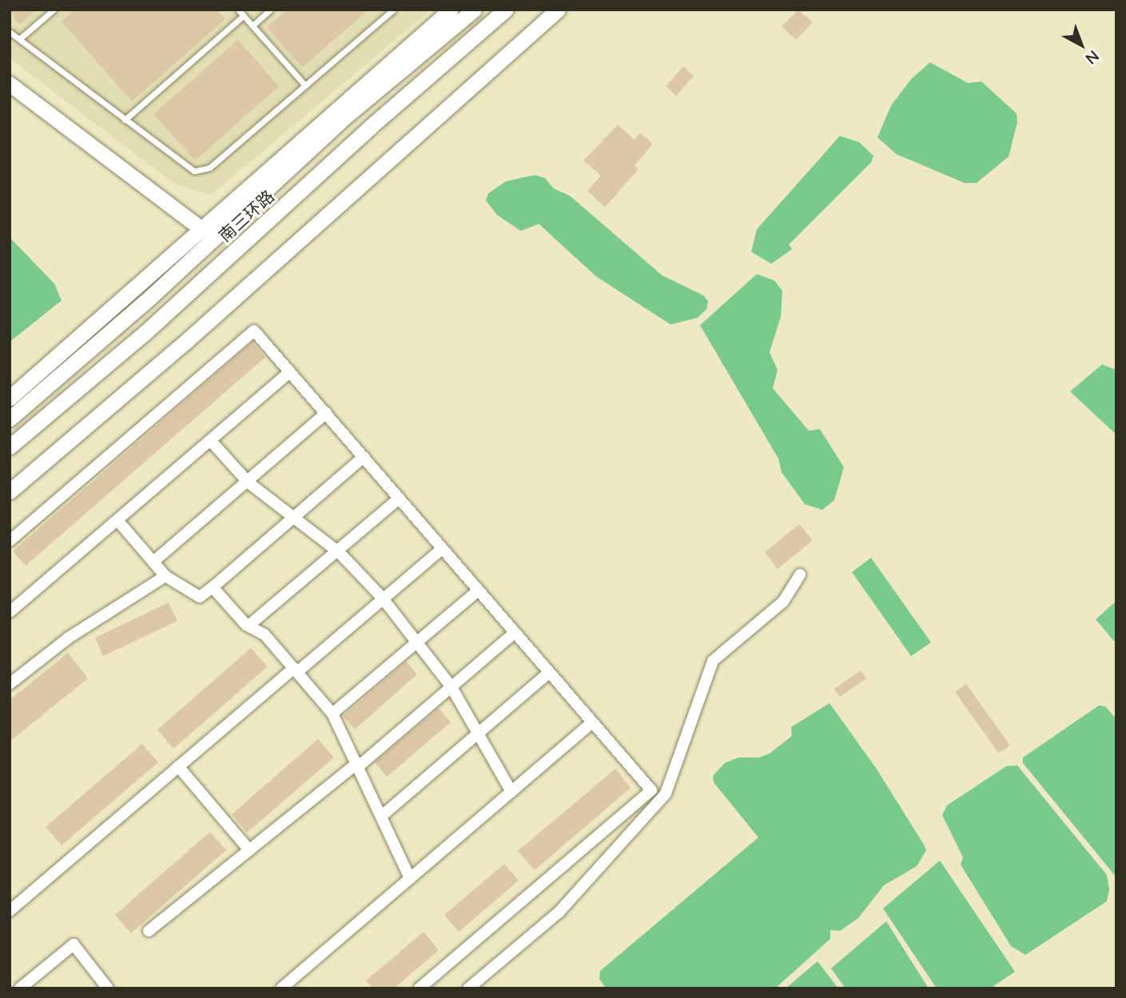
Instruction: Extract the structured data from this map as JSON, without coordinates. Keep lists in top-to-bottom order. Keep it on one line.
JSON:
{"streets":{"street":["南三环路"]},"north":"bottom right"}
